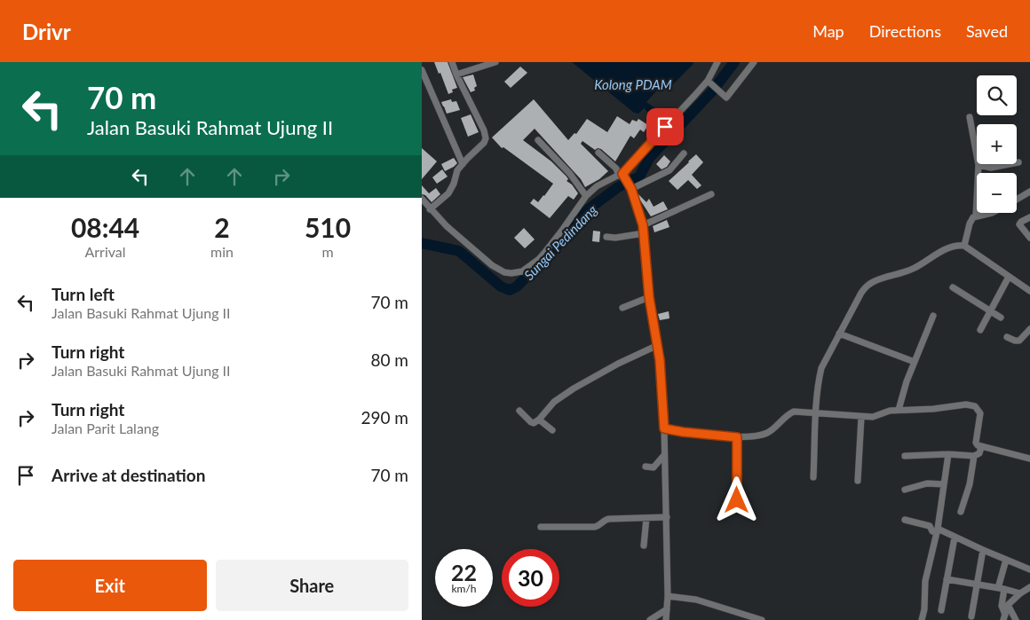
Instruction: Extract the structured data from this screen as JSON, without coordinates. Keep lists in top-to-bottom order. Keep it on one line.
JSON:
{"water":["Kolong PDAM","Sungai Pedindang"],"page":{"header":"Drivr","nav":["Map","Directions","Saved"],"turn":["70 m","Jalan Basuki Rahmat Ujung II"],"map_buttons":["+","−"],"eta":["08:44","Arrival","2","min","510","m"],"list":[{"name":"Turn left","note":"Jalan Basuki Rahmat Ujung II","value":"70 m"},{"name":"Turn right","note":"Jalan Basuki Rahmat Ujung II","value":"80 m"},{"name":"Turn right","note":"Jalan Parit Lalang","value":"290 m"},{"name":"Arrive at destination","value":"70 m"}],"speed":"22 km/h","limit":"30","buttons":["Exit","Share"]}}
